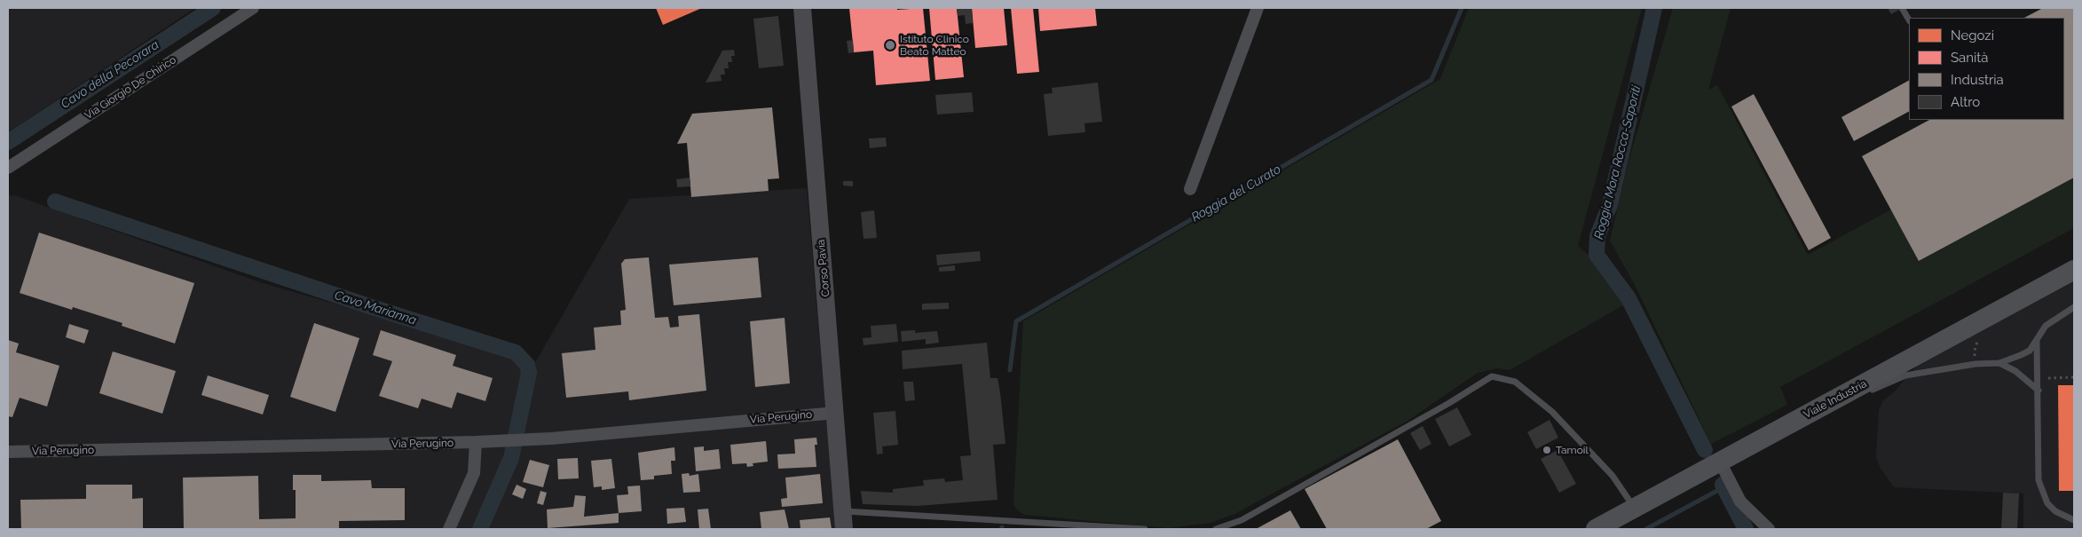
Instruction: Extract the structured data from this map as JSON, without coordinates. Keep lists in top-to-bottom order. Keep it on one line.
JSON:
{"streets":{"main road":["Viale Industria"],"street":["Via Giorgio De Chirico","Corso Pavia","Via Perugino"]},"crossings":[["Corso Pavia","Via Perugino"]],"water":["Cavo della Pecorara","Roggia Mora Rocca-Saporiti","Roggia del Curato","Cavo Marianna"],"places":["Istituto Clinico Beato Matteo","Tamoil"],"legend":["Negozi","Sanità","Industria","Altro"]}
